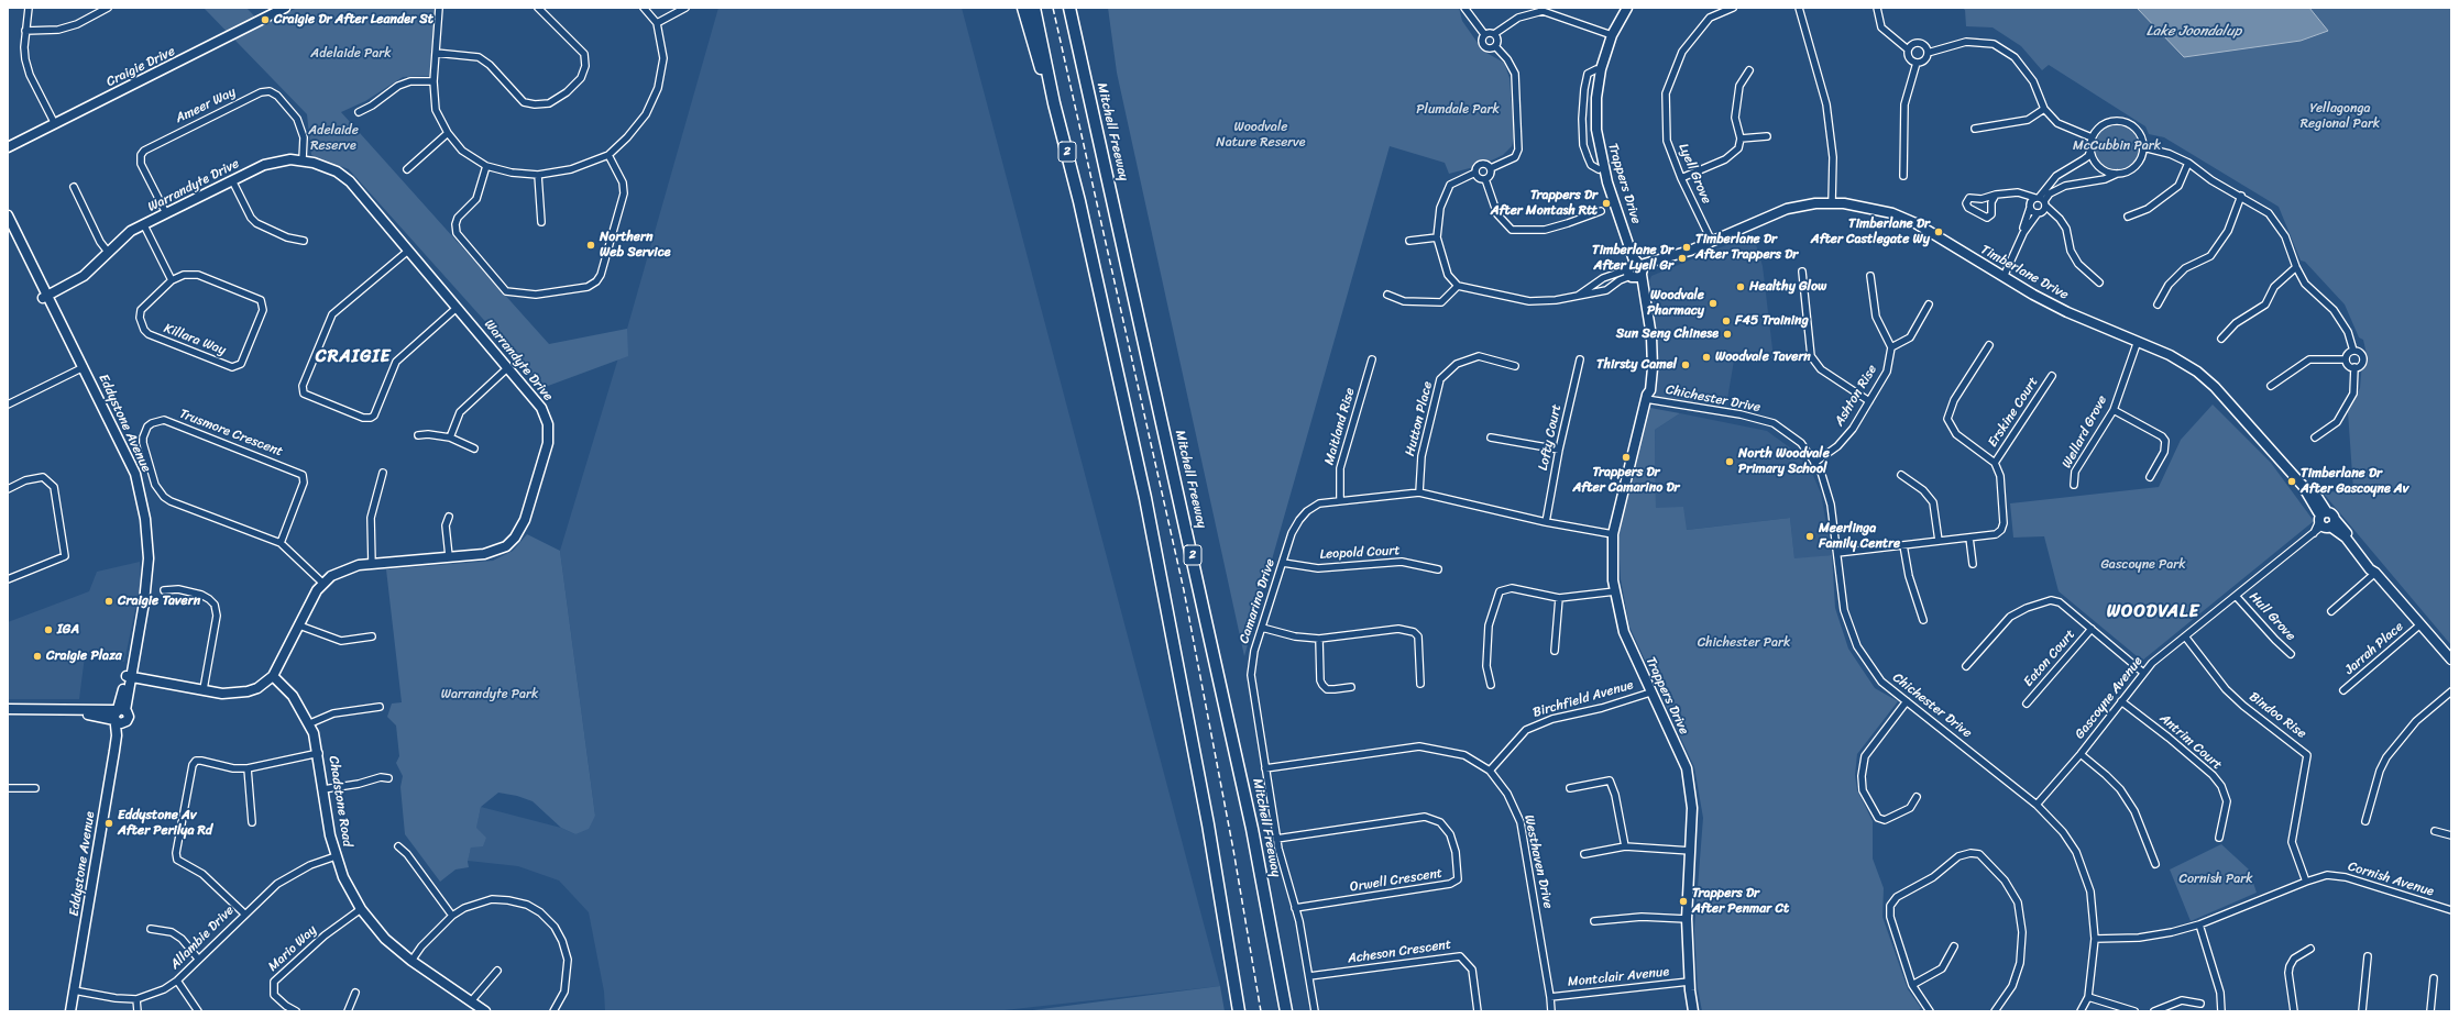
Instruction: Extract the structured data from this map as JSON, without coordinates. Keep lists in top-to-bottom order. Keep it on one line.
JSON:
{"streets":{"highway":["Mitchell Freeway","2"],"main road":["Craigie Drive","Trappers Drive","Warrandyte Drive","Timberlane Drive","Eddystone Avenue","Chadstone Road"],"street":["Ameer Way","Lyell Grove","Killara Way","Ashton Rise","Chichester Drive","Erskine Court","Hutton Place","Maitland Rise","Wellard Grove","Trusmore Crescent","Lofty Court","Leopold Court","Camarino Drive","Hull Grove","Jarrah Place","Eaton Court","Gascoyne Avenue","Birchfield Avenue","Bindoo Rise","Antrim Court","Westhaven Drive","Cornish Avenue","Orwell Crescent","Allambie Drive","Mario Way","Acheson Crescent","Montclair Avenue"]},"crossings":[["Ameer Way","Warrandyte Drive"],["Lyell Grove","Timberlane Drive"],["Trappers Drive","Timberlane Drive"],["Trappers Drive","Chichester Drive"],["Trappers Drive","Camarino Drive"],["Trappers Drive","Birchfield Avenue"],["Trappers Drive","Montclair Avenue"],["Warrandyte Drive","Eddystone Avenue"],["Warrandyte Drive","Trusmore Crescent"],["Warrandyte Drive","Chadstone Road"],["Timberlane Drive","Wellard Grove"],["Timberlane Drive","Jarrah Place"],["Timberlane Drive","Gascoyne Avenue"],["Ashton Rise","Chichester Drive"],["Chichester Drive","Gascoyne Avenue"],["Chichester Drive","Cornish Avenue"],["Hutton Place","Camarino Drive"],["Eddystone Avenue","Allambie Drive"],["Maitland Rise","Camarino Drive"],["Lofty Court","Camarino Drive"],["Leopold Court","Camarino Drive"],["Camarino Drive","Westhaven Drive"],["Camarino Drive","Orwell Crescent"],["Camarino Drive","Acheson Crescent"],["Hull Grove","Gascoyne Avenue"],["Gascoyne Avenue","Bindoo Rise"],["Gascoyne Avenue","Antrim Court"],["Birchfield Avenue","Westhaven Drive"],["Bindoo Rise","Cornish Avenue"],["Chadstone Road","Allambie Drive"],["Chadstone Road","Mario Way"],["Westhaven Drive","Montclair Avenue"]],"districts":["CRAIGIE","WOODVALE"],"water":["Lake Joondalup"],"parks":["Adelaide Park","Yellagonga Regional Park","Plumdale Park","Woodvale Nature Reserve","Adelaide Reserve","McCubbin Park","Gascoyne Park","Chichester Park","Warrandyte Park","Cornish Park"],"places":["Craigie Dr After Leander St","Trappers Dr After Montash Rtt","Timberlane Dr After Castlegate Wy","Northern Web Service","Timberlane Dr After Trappers Dr","Timberlane Dr After Lyell Gr","Healthy Glow","Woodvale Pharmacy","F45 Training","Sun Seng Chinese","Woodvale Tavern","Thirsty Camel","Trappers Dr After Camarino Dr","North Woodvale Primary School","Timberlane Dr After Gascoyne Av","Meerlinga Family Centre","Craigie Tavern","IGA","Craigie Plaza","Eddystone Av After Perilya Rd","Trappers Dr After Penmar Ct"]}
